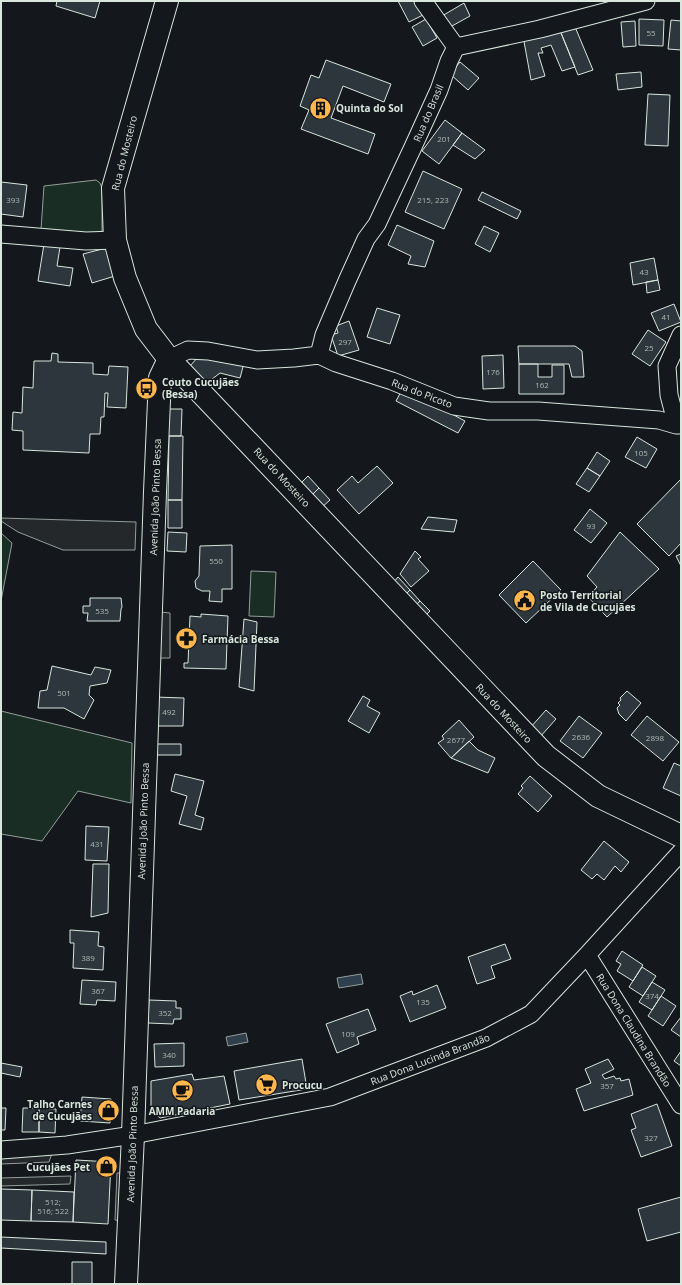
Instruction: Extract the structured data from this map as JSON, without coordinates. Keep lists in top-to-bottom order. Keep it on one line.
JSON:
{"streets":{"main road":["Rua do Mosteiro","Avenida João Pinto Bessa"],"street":["Rua do Brasil","Rua do Picoto","Rua Dona Claudina Brandão","Rua Dona Lucinda Brandão"]},"crossings":[["Rua do Brasil","Rua do Picoto"],["Rua do Mosteiro","Avenida João Pinto Bessa"],["Avenida João Pinto Bessa","Rua Dona Lucinda Brandão"],["Rua Dona Claudina Brandão","Rua Dona Lucinda Brandão"]],"places":{"building":["Quinta do Sol"],"bus stop":["Couto Cucujães (Bessa)"],"public building":["Posto Territorial de Vila de Cucujães"],"pharmacy":["Farmácia Bessa"],"supermarket":["Procucu"],"cafe":["AMM Padaria"],"shop":["Talho Carnes de Cucujães","Cucujães Pet"]},"house_numbers":["55","201","393","215, 223","43","41","297","25","176","162","105","93","550","535","501","492","2636","2898","2677","431","389","367","374","135","352","109","340","357","327","512; 516; 522"]}
